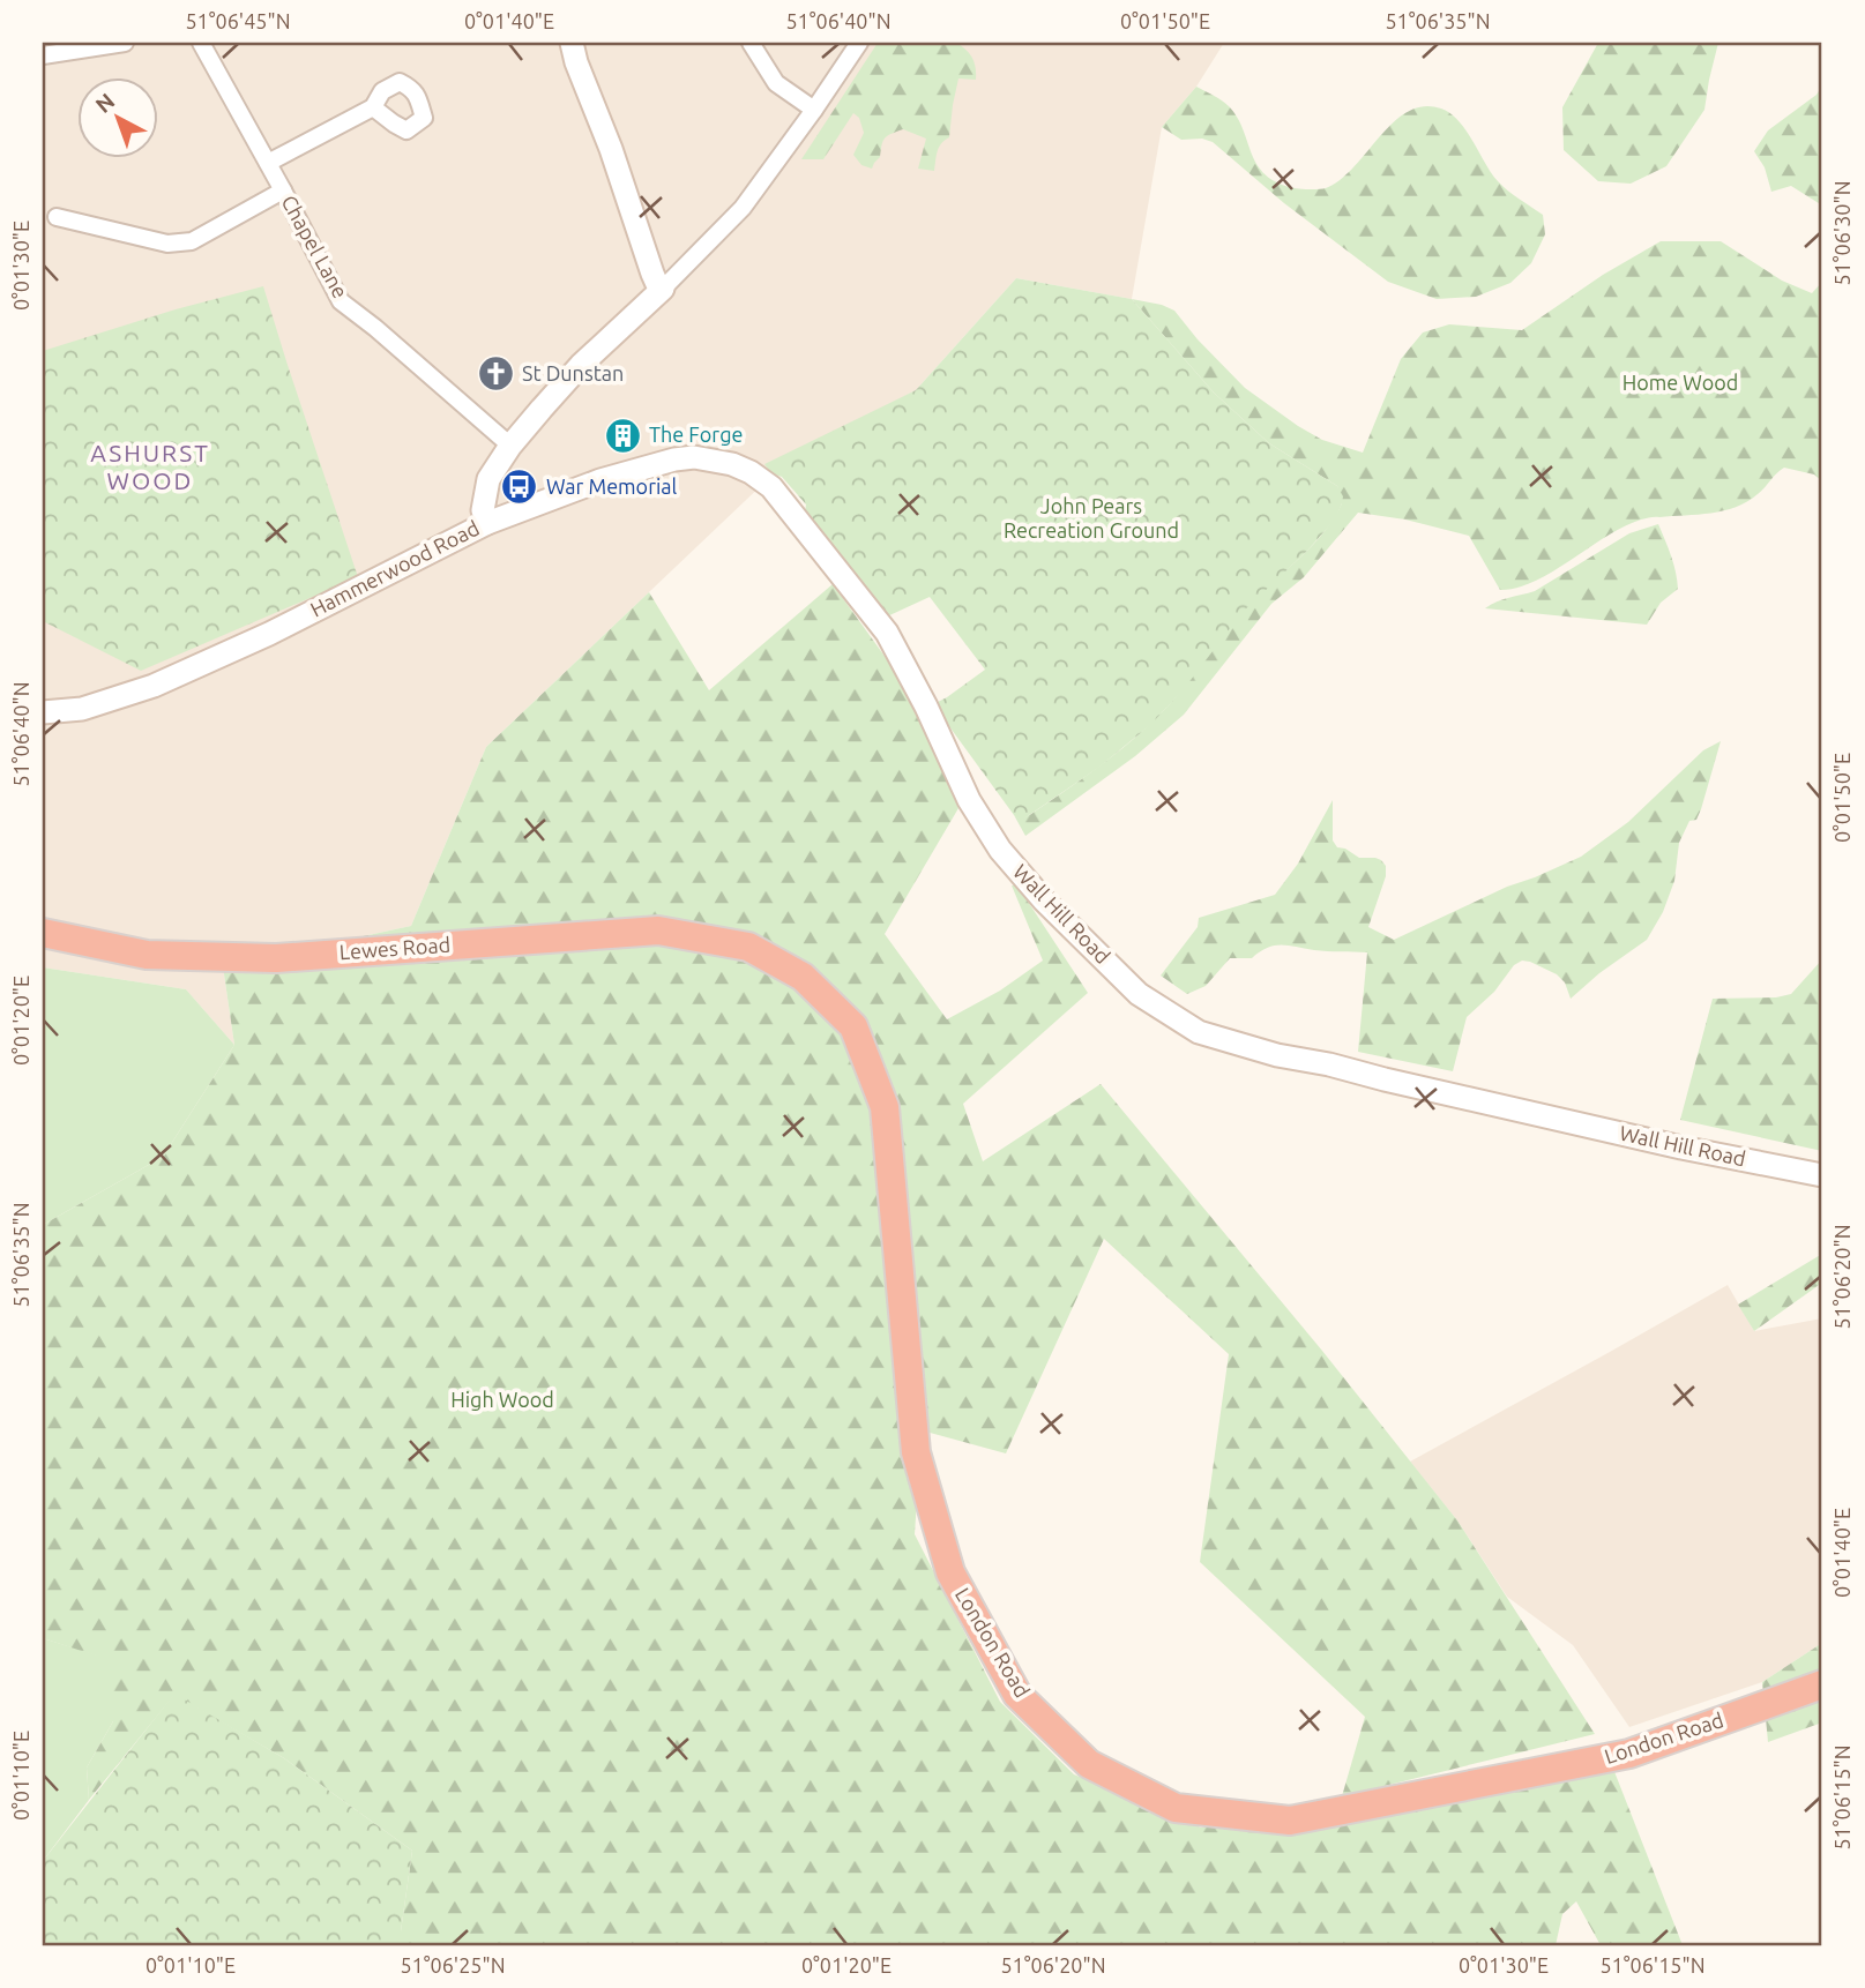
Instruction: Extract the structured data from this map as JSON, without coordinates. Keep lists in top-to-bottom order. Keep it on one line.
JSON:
{"streets":{"highway":["Lewes Road","London Road"],"street":["Chapel Lane","Hammerwood Road","Wall Hill Road"]},"crossings":[["Chapel Lane","Hammerwood Road"],["Hammerwood Road","Wall Hill Road"],["Lewes Road","London Road"]],"districts":["ASHURST WOOD"],"parks":["Home Wood","John Pears Recreation Ground","High Wood"],"places":{"church":["St Dunstan"],"building":["The Forge"],"bus stop":["War Memorial"]},"north":"top left","coordinates":["51°06'45\"N","0°01'40\"E","51°06'40\"N","0°01'50\"E","51°06'35\"N","51°06'30\"N","0°01'30\"E","0°01'20\"E","51°06'20\"N","0°01'10\"E","51°06'15\"N","51°06'25\"N"]}
